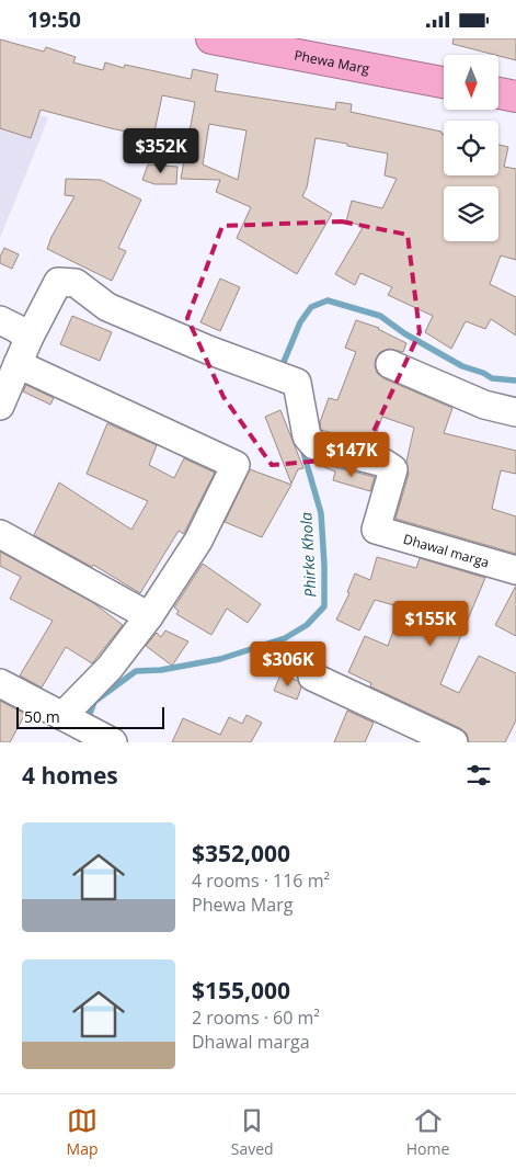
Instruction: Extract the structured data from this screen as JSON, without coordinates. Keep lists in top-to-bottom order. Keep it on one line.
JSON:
{"streets":{"highway":["Phewa Marg"],"street":["Dhawal marga"]},"water":["Phirke Khola"],"scale_bar":"50 m","north":"bottom","page":{"status":"19:50","price":["$352K","$147K","$155K","$306K"],"scale":"50 m","heading":"4 homes","list":[{"name":"$352,000","note":"4 rooms · 116 m² · Phewa Marg"},{"name":"$155,000","note":"2 rooms · 60 m² · Dhawal marga"}],"tabs":["Map","Saved","Home"]}}
